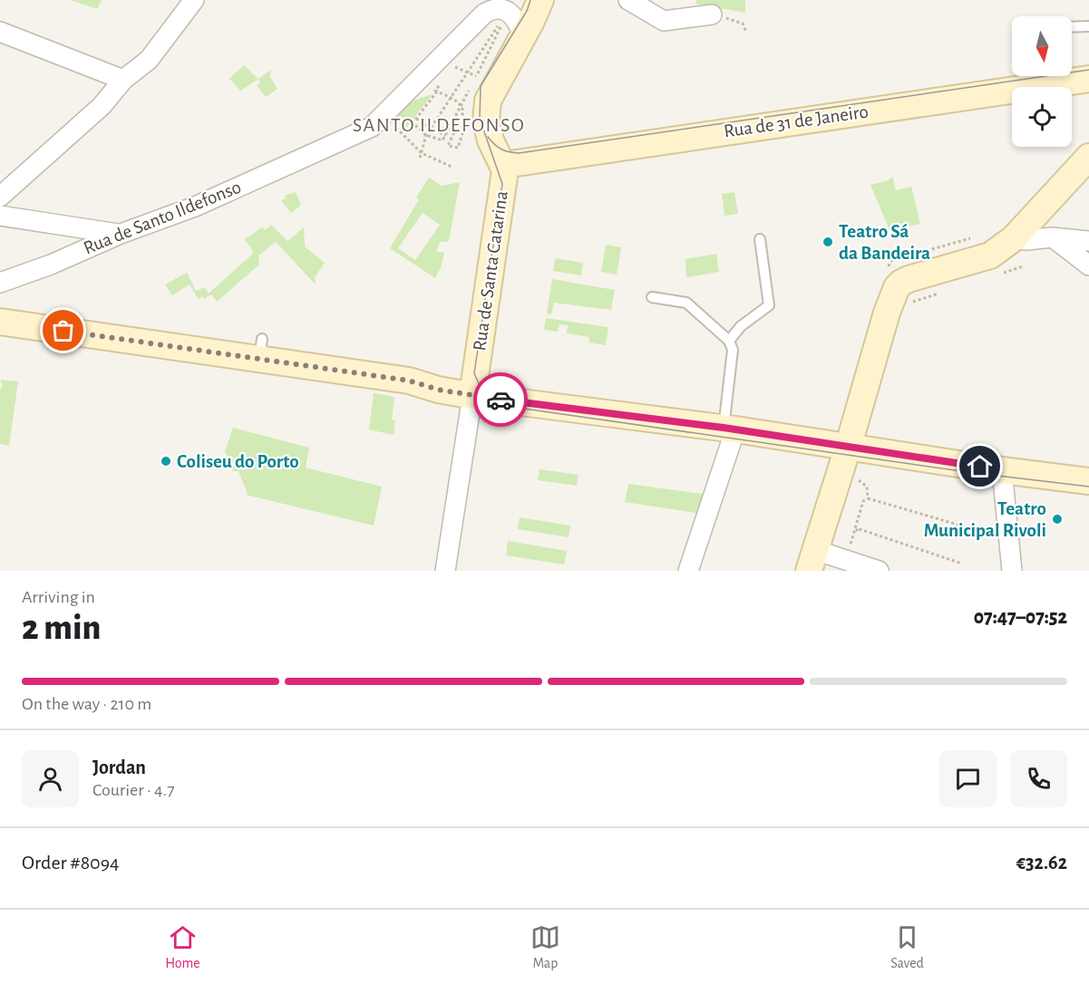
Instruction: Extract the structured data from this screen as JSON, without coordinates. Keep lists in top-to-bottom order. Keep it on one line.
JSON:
{"streets":{"street":["Rua de 31 de Janeiro","Rua de Santo Ildefonso","Rua de Santa Catarina"]},"crossings":[["Rua de 31 de Janeiro","Rua de Santa Catarina"]],"districts":["SANTO ILDEFONSO"],"places":["Teatro Sá da Bandeira","Coliseu do Porto","Teatro Municipal Rivoli"],"north":"bottom","page":{"heading":["2 min","Arriving in","07:47–07:52"],"panel":["Jordan","Courier · 4.7","Order #8094","€32.62"],"bar":"On the way · 210 m","tabs":["Home","Map","Saved"]}}
